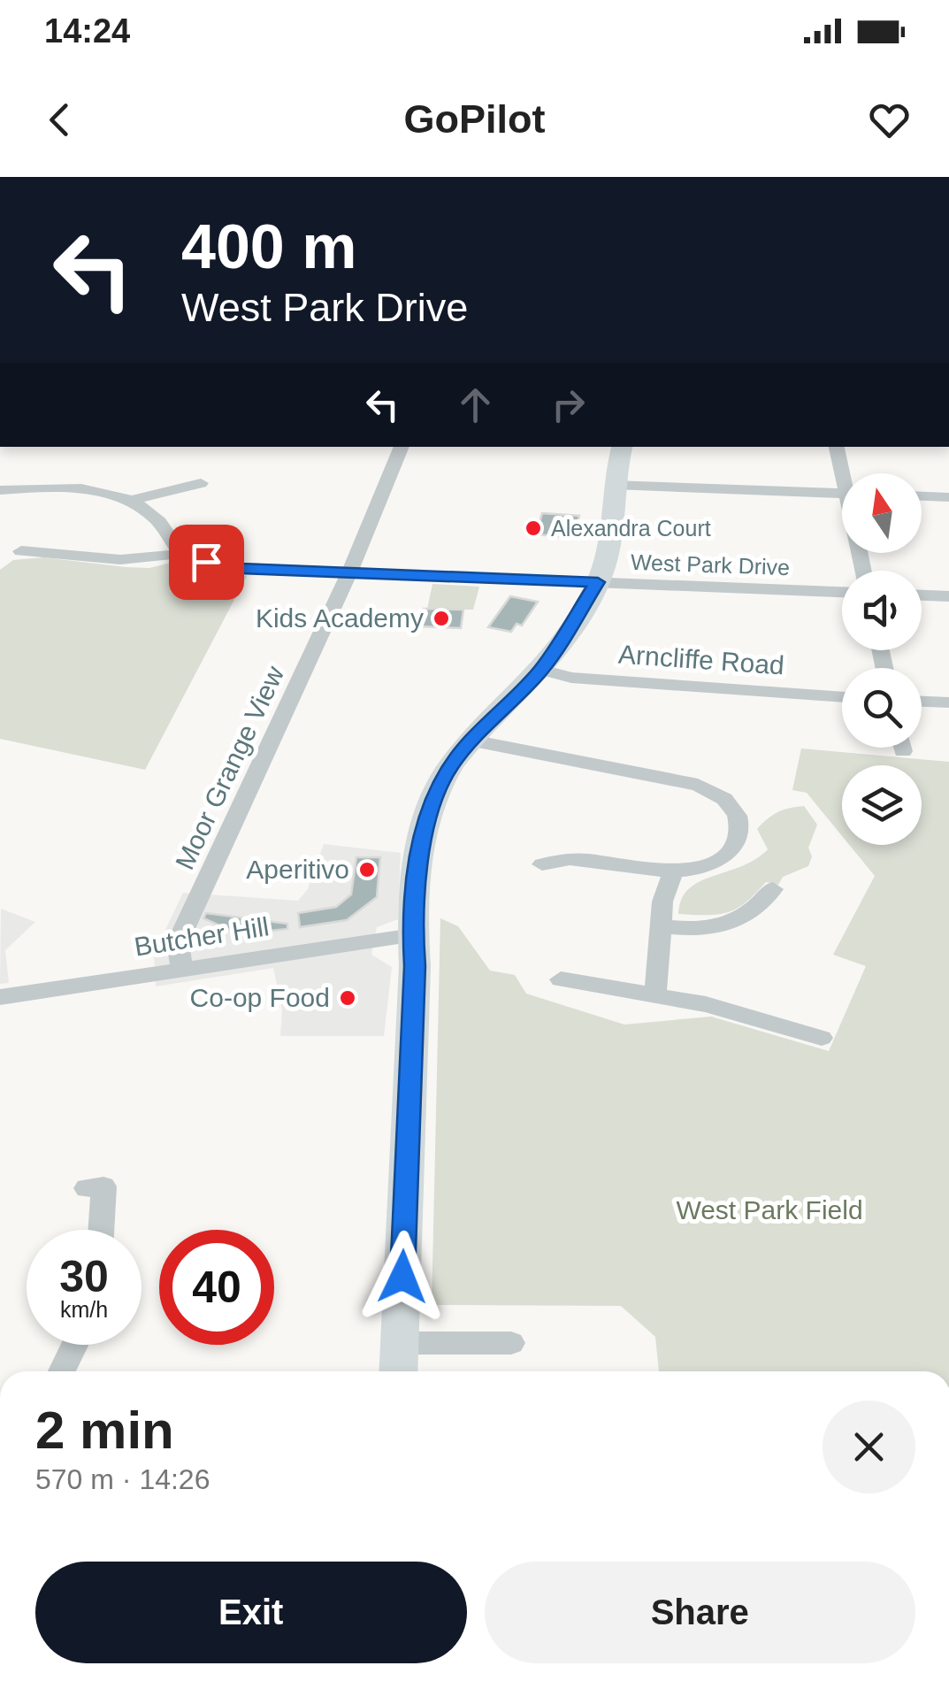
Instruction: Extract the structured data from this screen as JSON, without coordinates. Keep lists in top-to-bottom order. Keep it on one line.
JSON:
{"streets":{"street":["West Park Drive","Arncliffe Road","Moor Grange View","Butcher Hill"]},"crossings":[["West Park Drive","Moor Grange View"],["Moor Grange View","Butcher Hill"]],"parks":["West Park Field"],"places":["Alexandra Court","Kids Academy","Aperitivo","Co-op Food"],"north":"top","page":{"status":"14:24","header":"GoPilot","turn":["400 m","West Park Drive"],"speed":"30 km/h","limit":"40","heading":["2 min","570 m · 14:26"],"buttons":["Exit","Share"]}}
